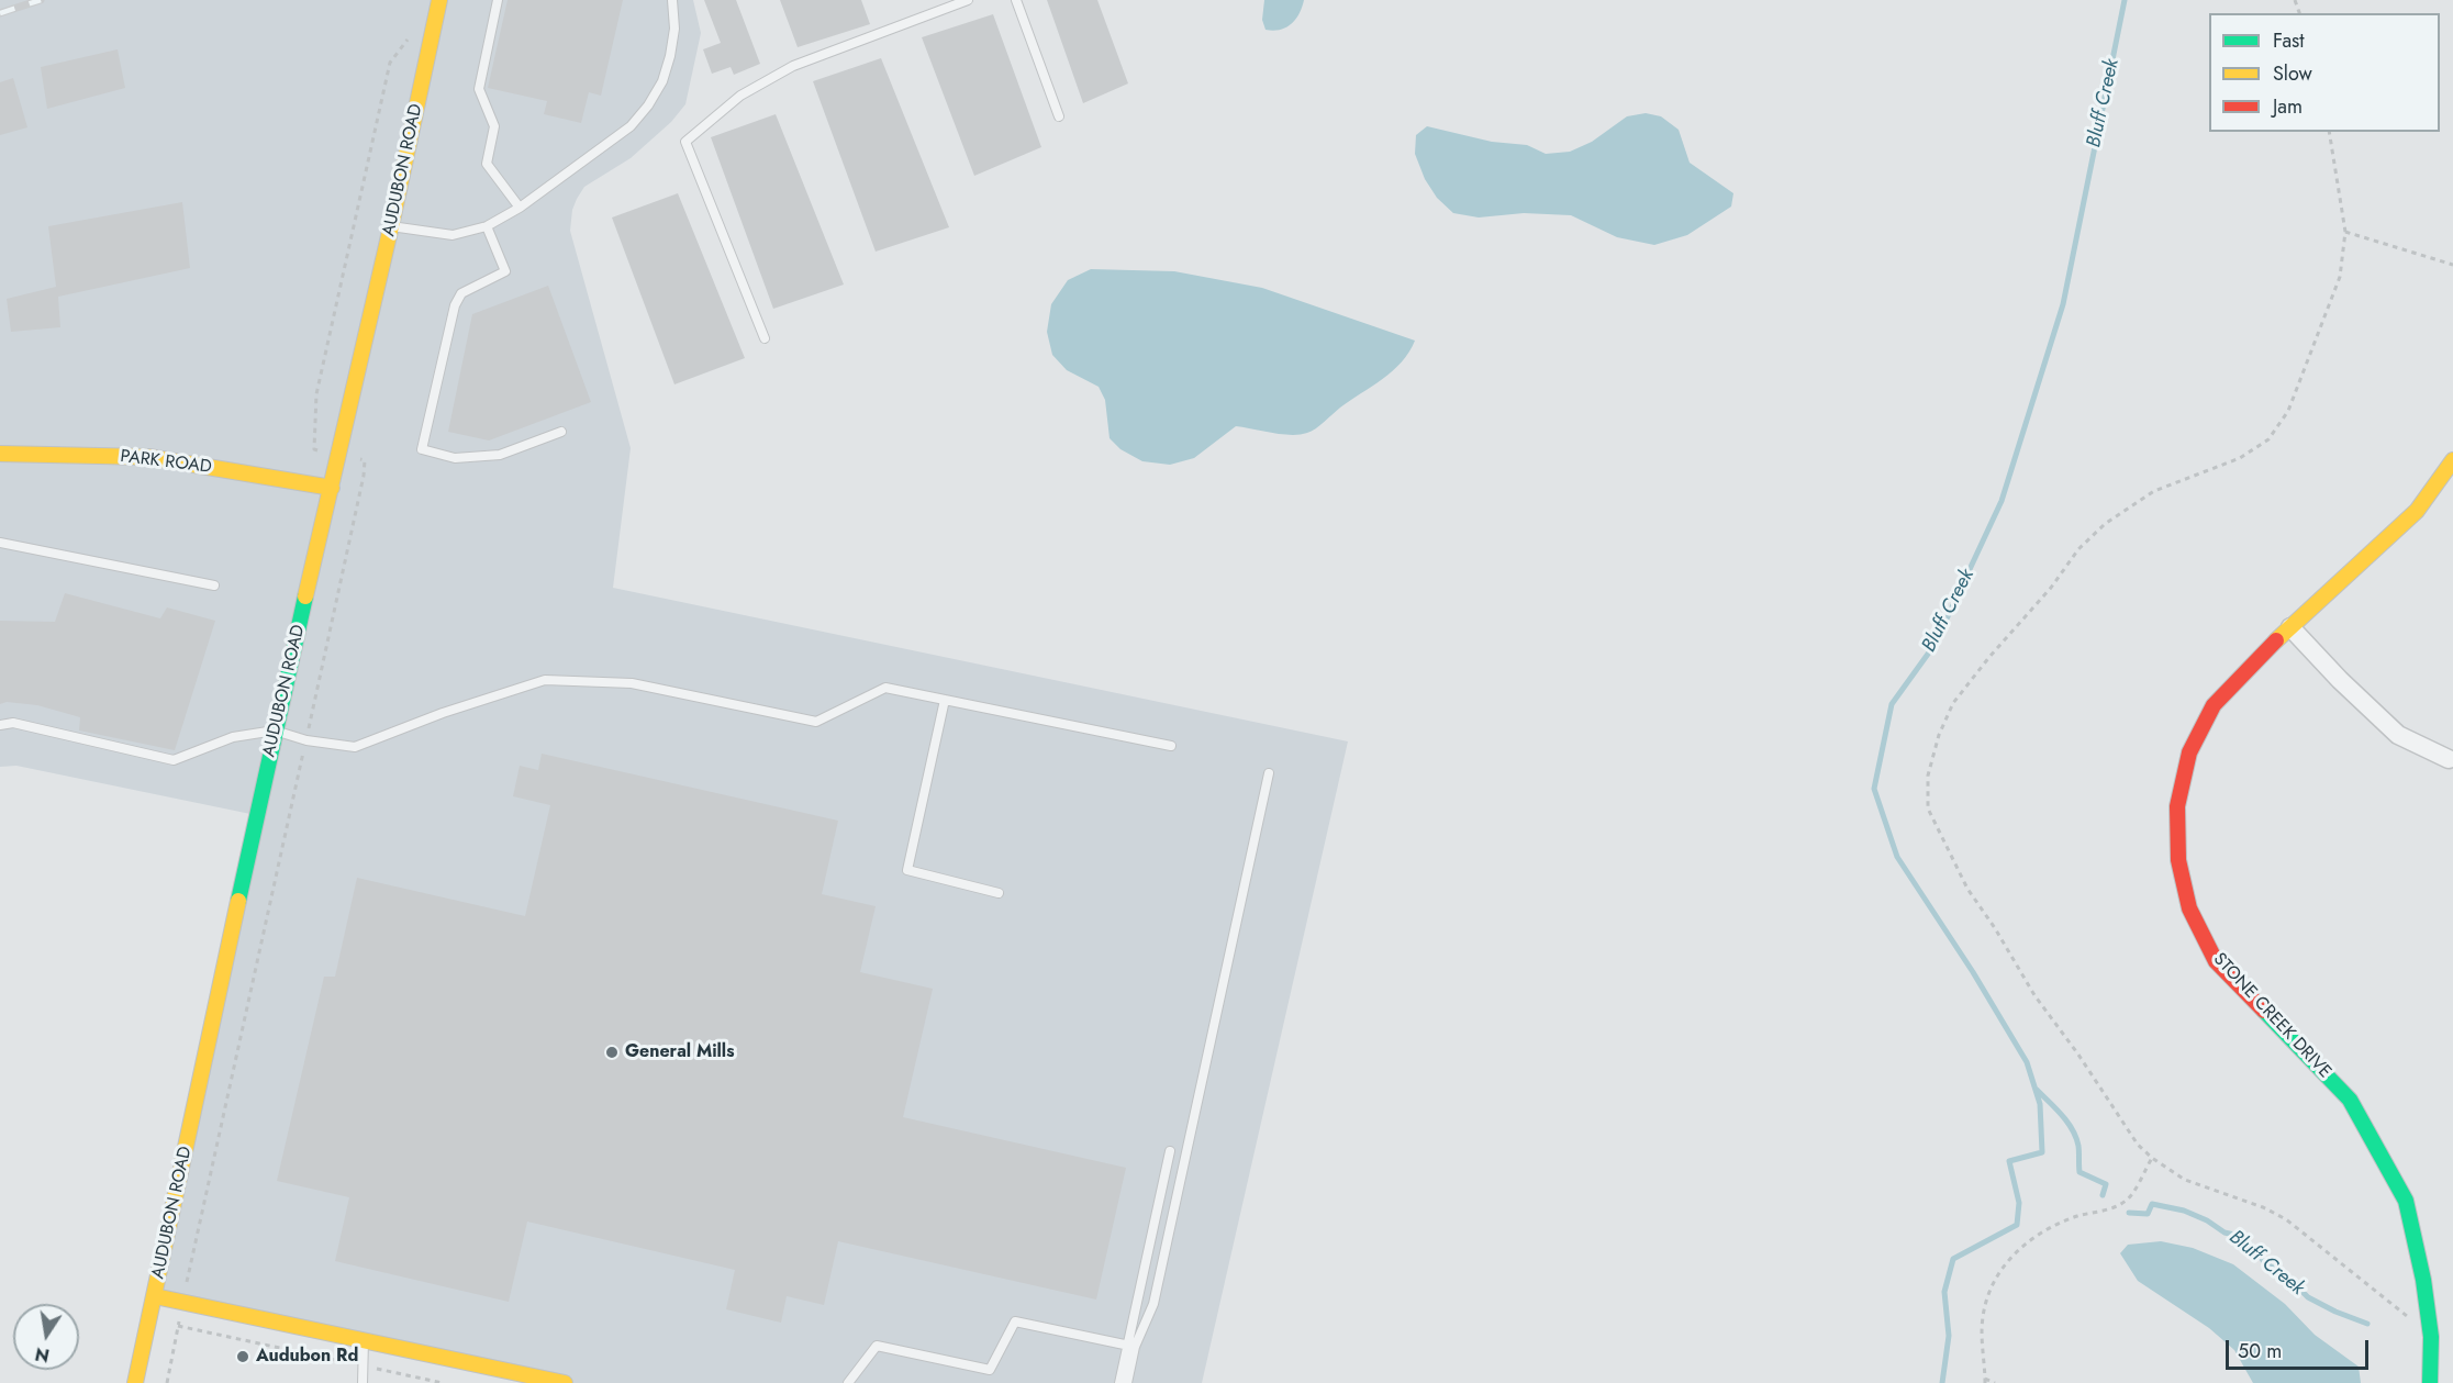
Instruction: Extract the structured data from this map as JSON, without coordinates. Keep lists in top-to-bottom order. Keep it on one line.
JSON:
{"streets":{"street":["AUDUBON ROAD","PARK ROAD","STONE CREEK DRIVE"]},"crossings":[["AUDUBON ROAD","PARK ROAD"]],"water":["Bluff Creek"],"places":["General Mills","Audubon Rd"],"legend":["Fast","Slow","Jam"],"scale_bar":"50 m","north":"bottom"}
